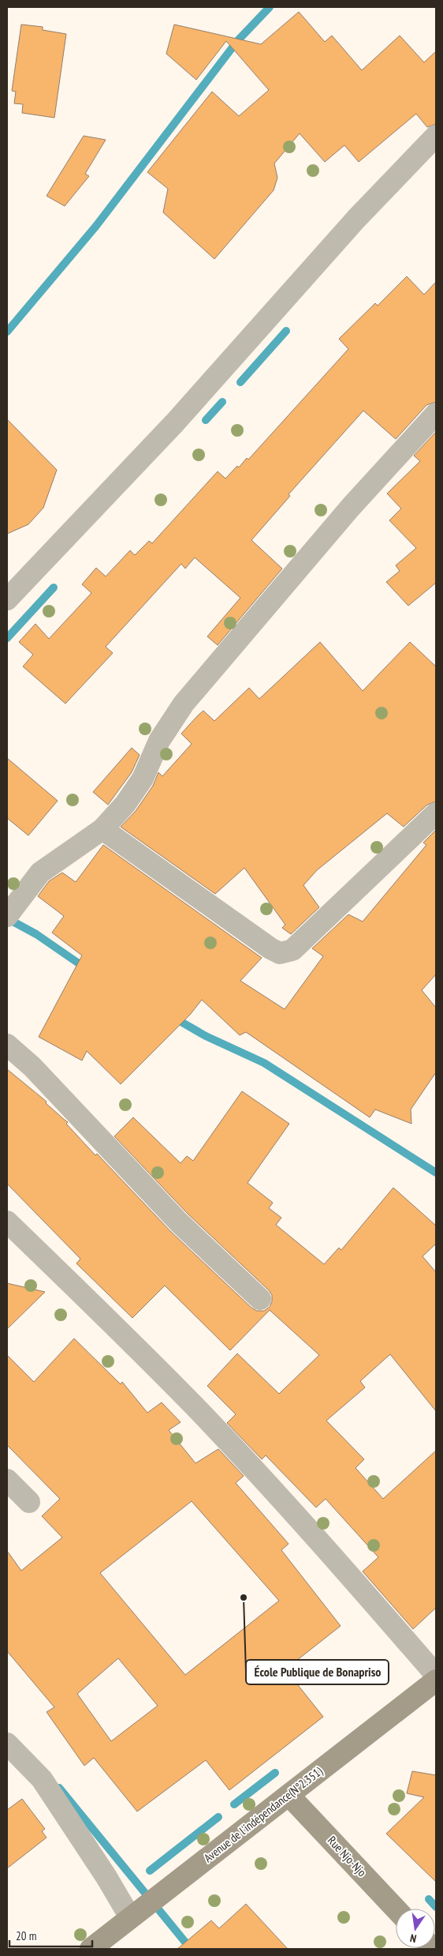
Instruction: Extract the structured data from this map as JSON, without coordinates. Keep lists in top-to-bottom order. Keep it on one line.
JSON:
{"streets":{"main road":["Avenue de l'indépendance(N°2.351)","Rue Njo-Njo"]},"crossings":[["Avenue de l'indépendance(N°2.351)","Rue Njo-Njo"]],"places":["École Publique de Bonapriso"],"scale_bar":"20 m","north":"bottom"}
